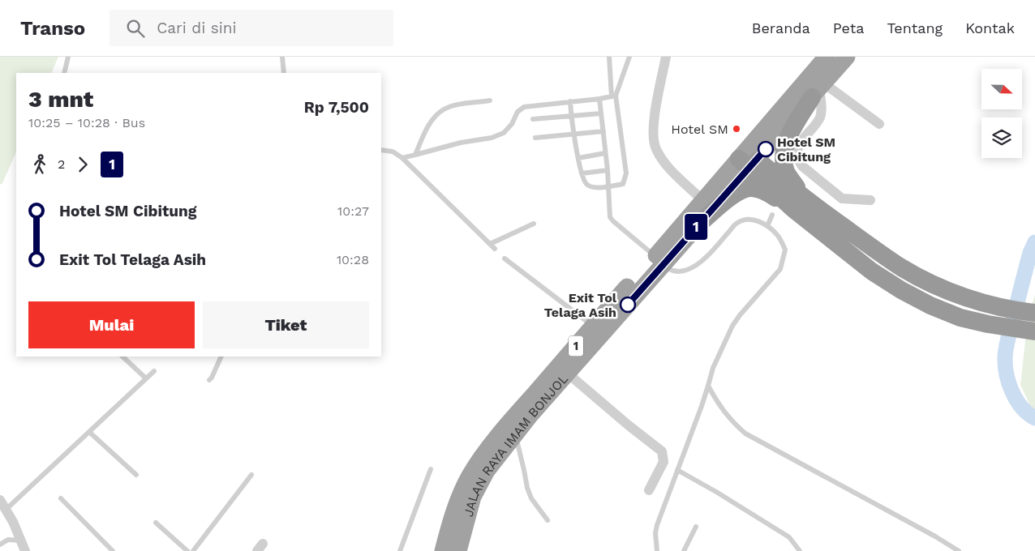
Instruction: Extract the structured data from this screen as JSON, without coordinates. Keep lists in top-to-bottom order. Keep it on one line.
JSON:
{"streets":{"highway":["1","JALAN RAYA IMAM BONJOL"]},"places":["Hotel SM","Hotel SM Cibitung","Exit Tol Telaga Asih"],"lines":["bus line 1"],"north":"right","page":{"header":"Transo","search":"Cari di sini","nav":["Beranda","Peta","Tentang","Kontak"],"on_map":"1","heading":["3 mnt","10:25 – 10:28 · Bus","Rp 7,500"],"legs":["2","1"],"list":[{"name":"Hotel SM Cibitung","value":"10:27"},{"name":"Exit Tol Telaga Asih","value":"10:28"}],"buttons":["Mulai","Tiket"]}}
